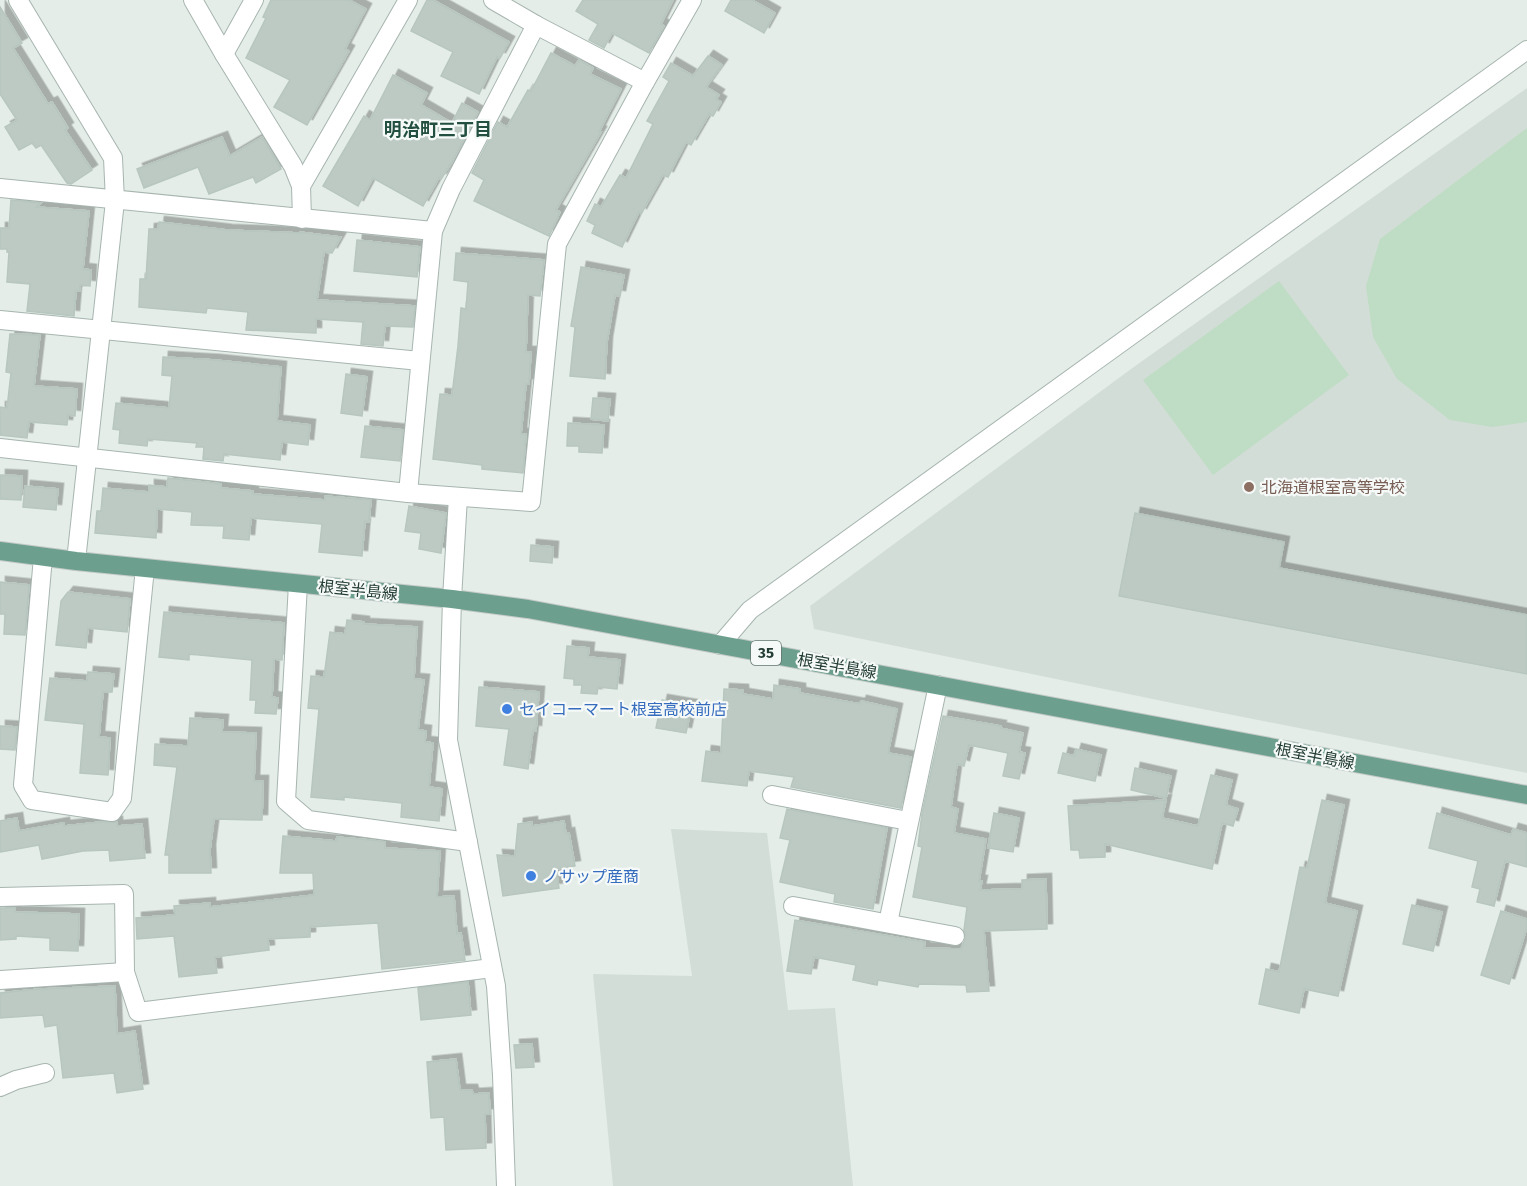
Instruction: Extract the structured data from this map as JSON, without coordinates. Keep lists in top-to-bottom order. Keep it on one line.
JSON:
{"streets":{"main road":["根室半島線","35"]},"districts":["明治町三丁目"],"places":["北海道根室高等学校","セイコーマート根室高校前店","ノサップ産商"]}
